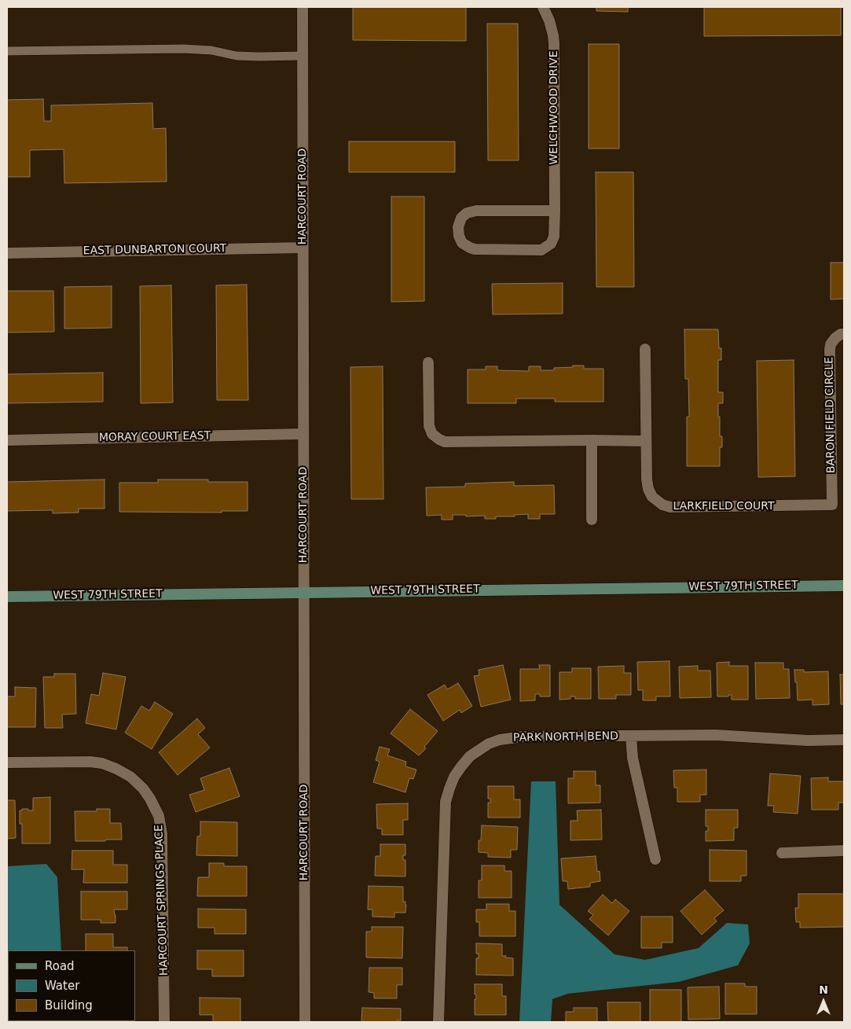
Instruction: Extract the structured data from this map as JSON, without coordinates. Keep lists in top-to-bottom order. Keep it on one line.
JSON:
{"streets":{"main road":["WEST 79TH STREET"],"street":["WELCHWOOD DRIVE","HARCOURT ROAD","EAST DUNBARTON COURT","BARON FIELD CIRCLE","MORAY COURT EAST","LARKFIELD COURT","PARK NORTH BEND","HARCOURT SPRINGS PLACE"]},"crossings":[["HARCOURT ROAD","EAST DUNBARTON COURT"],["HARCOURT ROAD","MORAY COURT EAST"],["HARCOURT ROAD","WEST 79TH STREET"],["BARON FIELD CIRCLE","LARKFIELD COURT"]],"legend":["Road","Water","Building"],"north":"top"}
